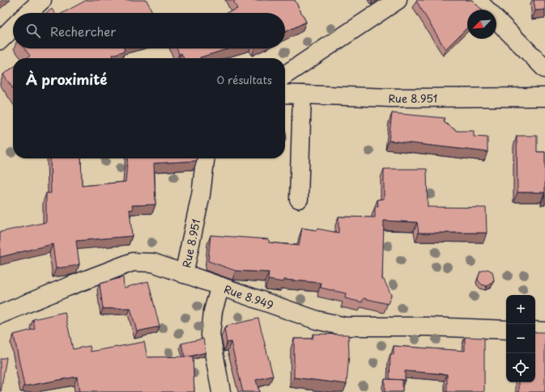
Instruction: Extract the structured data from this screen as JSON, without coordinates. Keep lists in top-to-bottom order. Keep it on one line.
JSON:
{"streets":{"street":["Rue 8.951","Rue 8.949"]},"crossings":[["Rue 8.951","Rue 8.949"]],"north":"bottom left","page":{"search":"Rechercher","heading":["À proximité","0 résultats"],"map_buttons":["+","−"]}}
